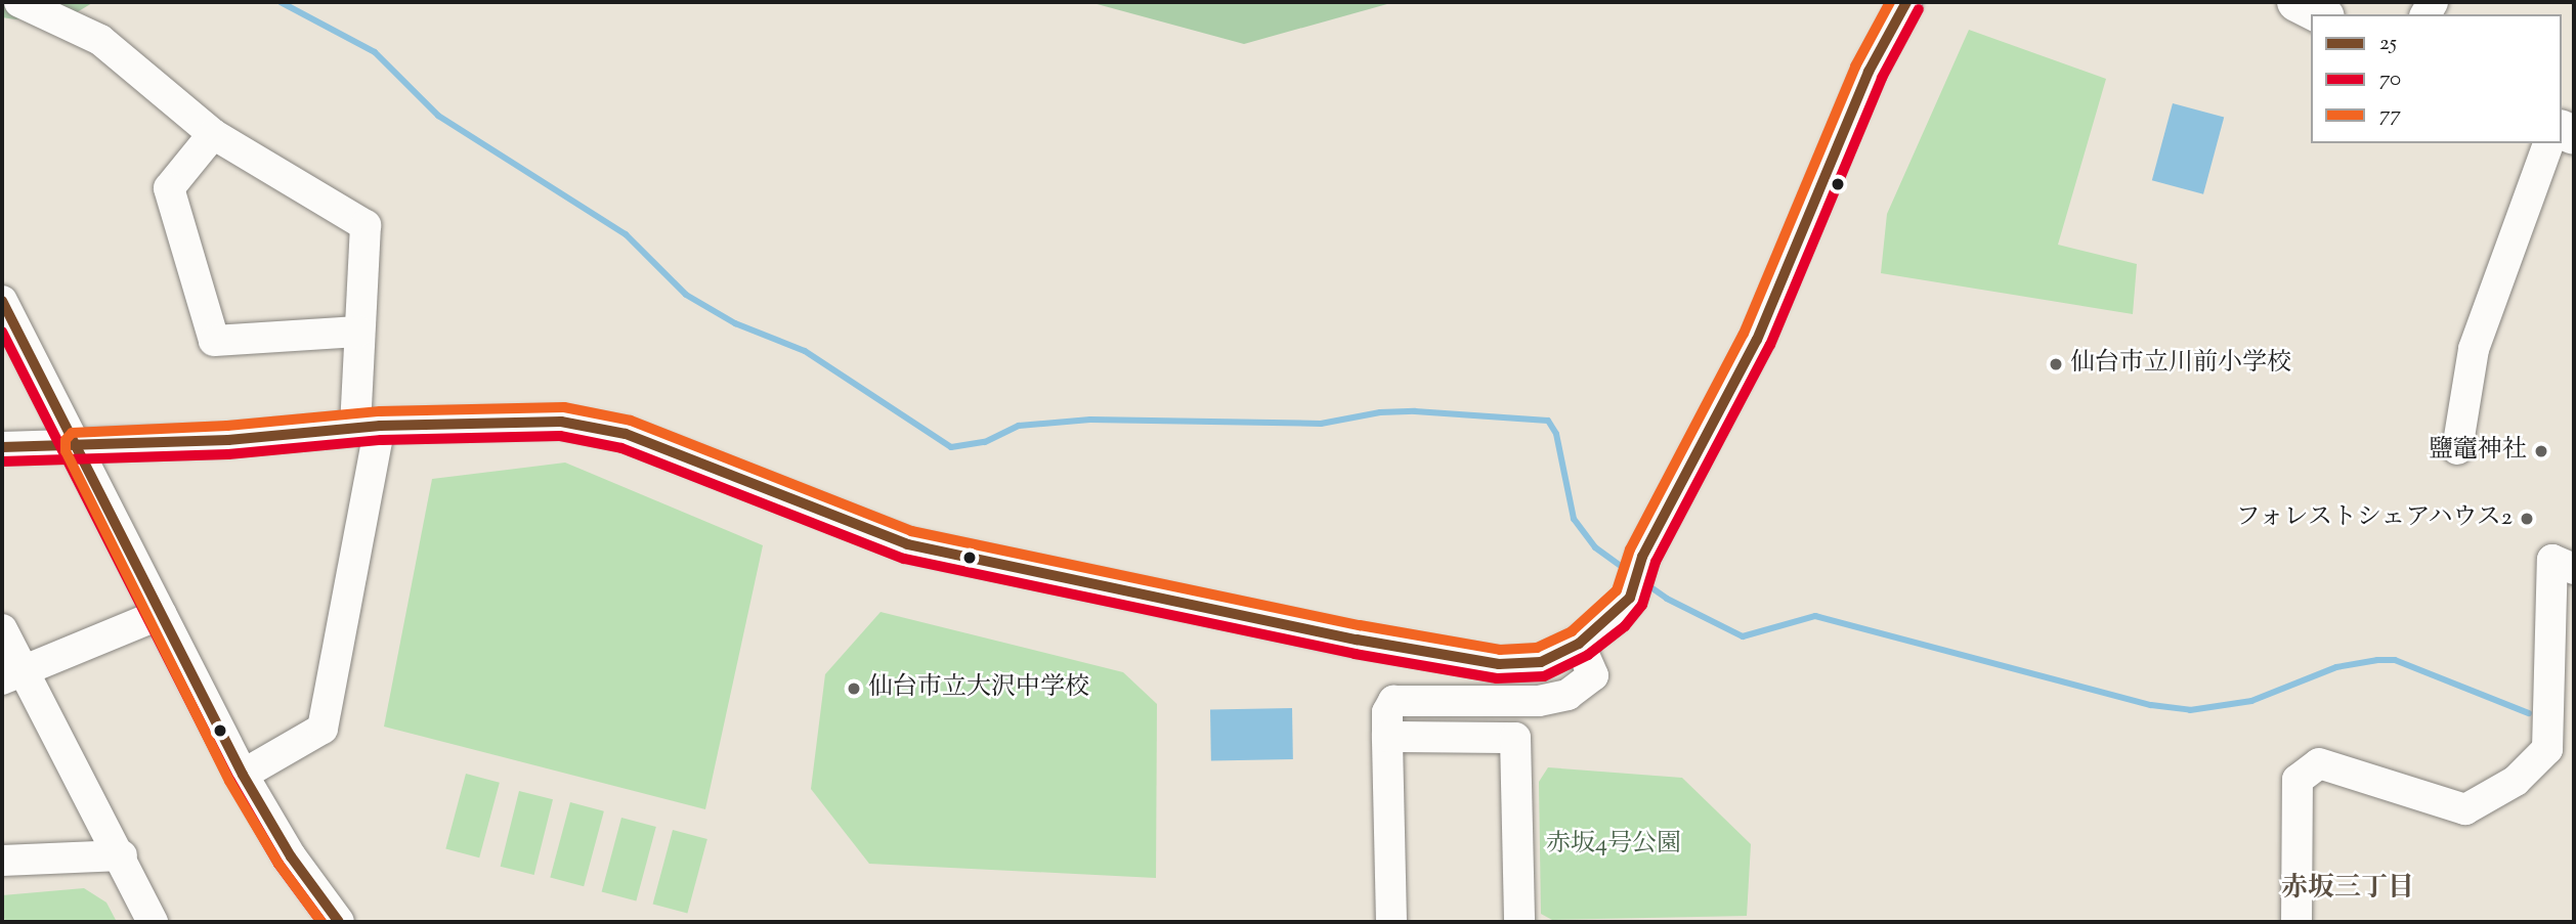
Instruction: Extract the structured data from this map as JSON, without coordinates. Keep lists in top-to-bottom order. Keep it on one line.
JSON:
{"districts":["赤坂三丁目"],"parks":["赤坂4号公園"],"places":["仙台市立川前小学校","鹽竈神社","フォレストシェアハウス2","仙台市立大沢中学校"],"lines":["transit line 25","transit line 77","transit line 70"],"legend":["25","70","77"]}
